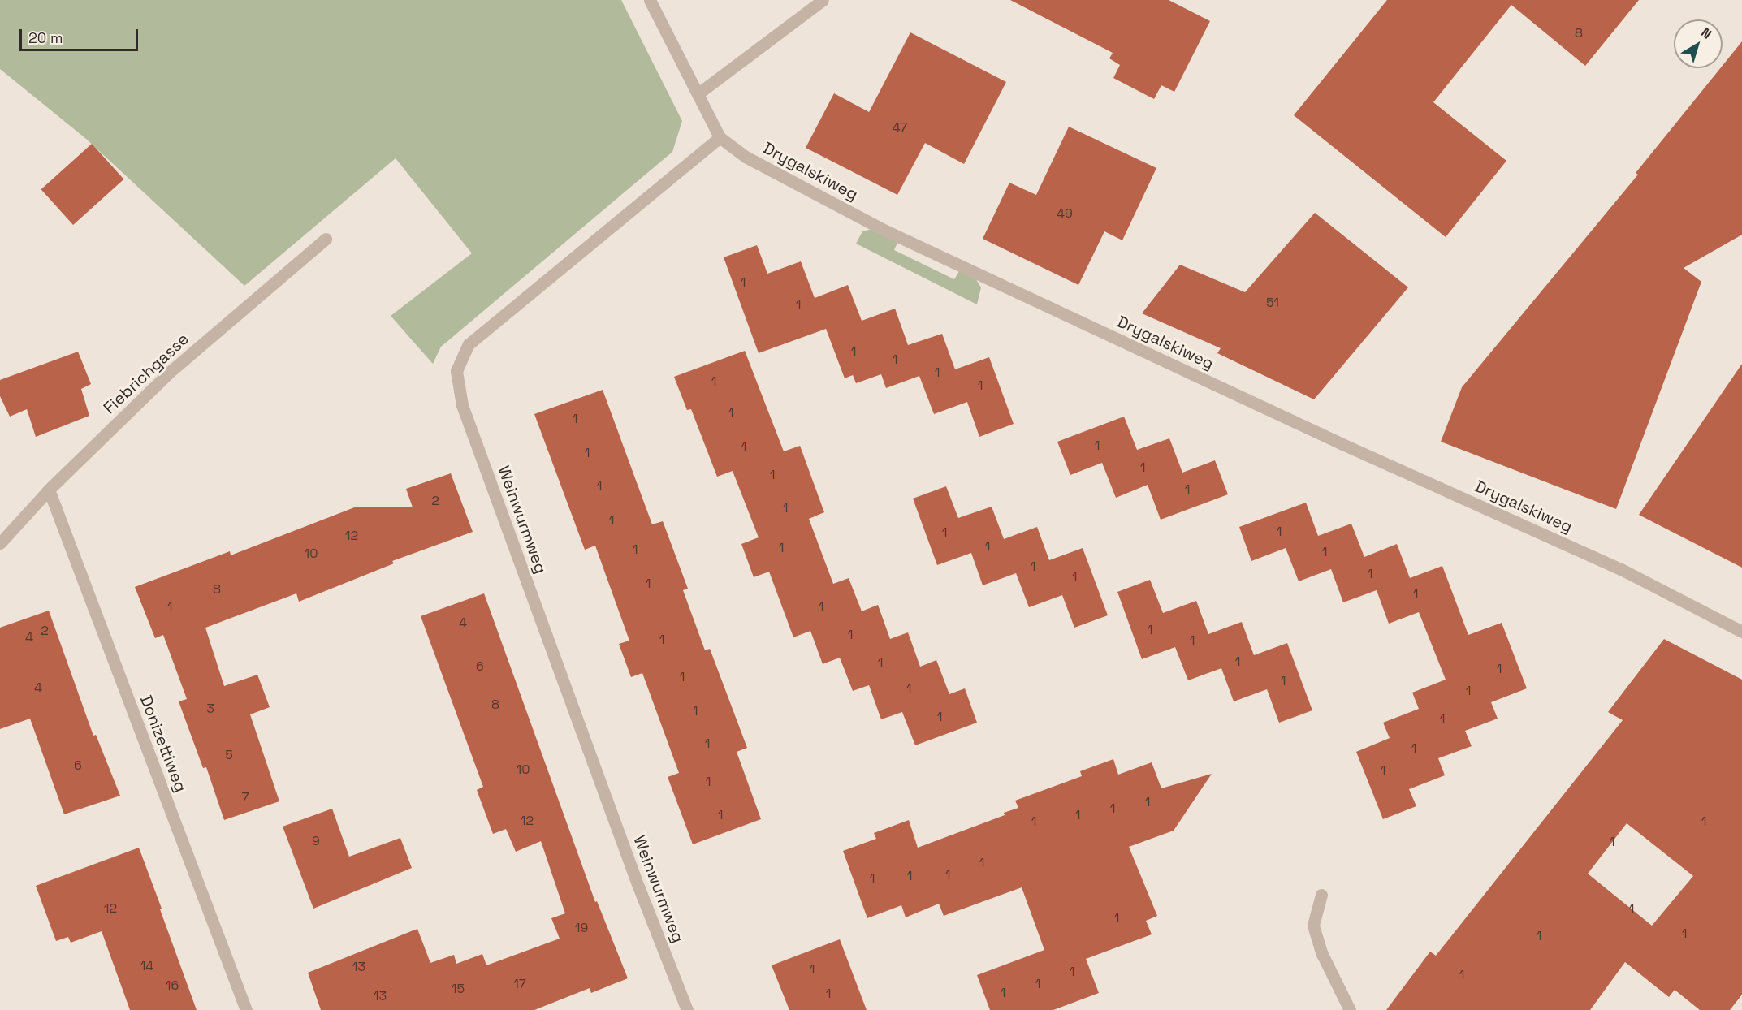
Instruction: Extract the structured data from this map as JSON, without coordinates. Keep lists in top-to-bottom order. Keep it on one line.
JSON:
{"streets":{"street":["Drygalskiweg","Fiebrichgasse","Weinwurmweg","Donizettiweg"]},"crossings":[["Drygalskiweg","Weinwurmweg"],["Fiebrichgasse","Donizettiweg"]],"house_numbers":["8","47","49","1","51","1","1","1","1","1","1","1","1","1","1","1","1","1","1","1","2","1","1","1","1","12","1","1","1","1","10","1","1","1","1","8","1","1","1","4","1","2","1","4","1","1","1","1","6","1","1","1","4","1","1","8","3","1","1","1","1","1","5","6","10","1","1","7","1","1","1","1","12","1","1","9","1","1","1","1","1","12","1","1","19","1","1","14","13","1","1","1","17","1","16","15","1","1","13"],"scale_bar":"20 m","north":"top right"}
